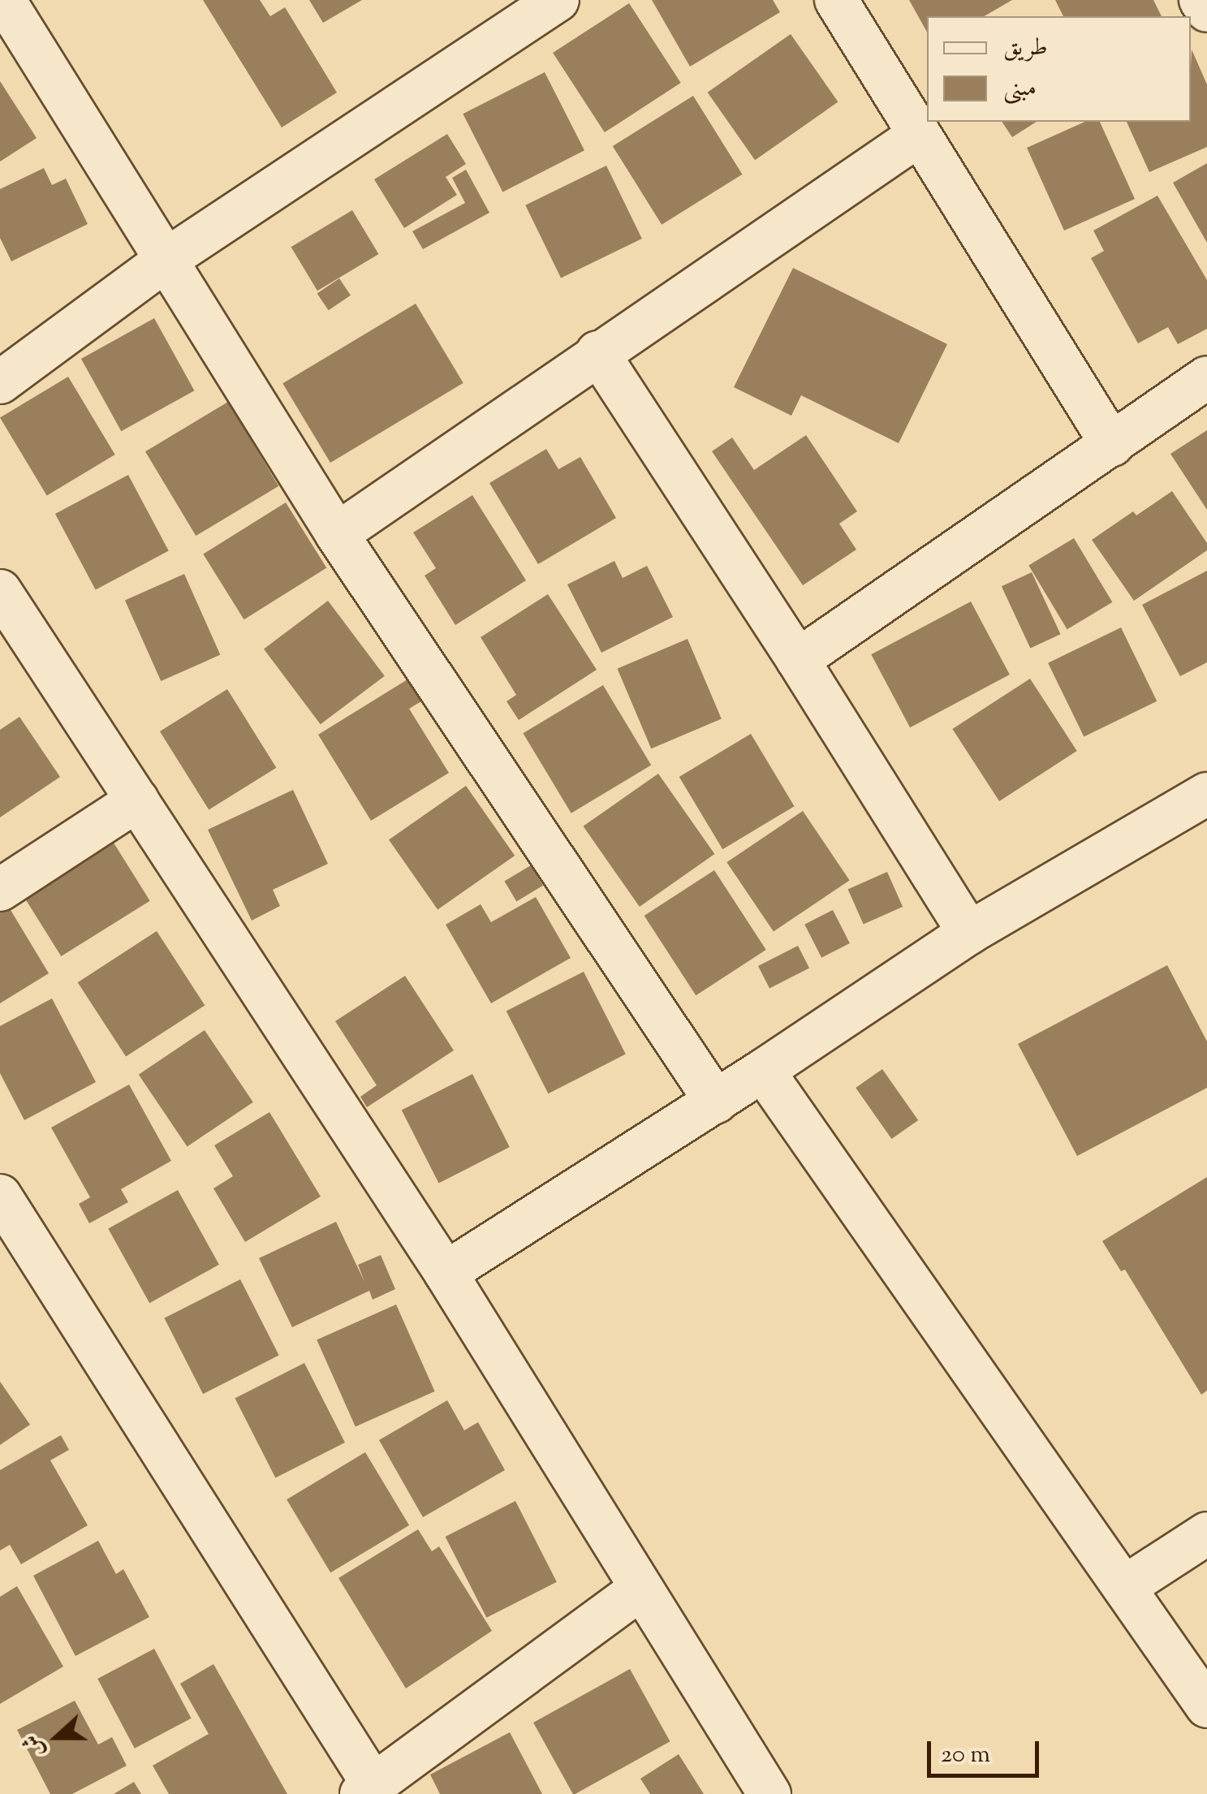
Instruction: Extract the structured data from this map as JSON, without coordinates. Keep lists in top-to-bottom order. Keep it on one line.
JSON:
{"legend":["طريق","مبنى"],"scale_bar":"20 m","north":"left"}
